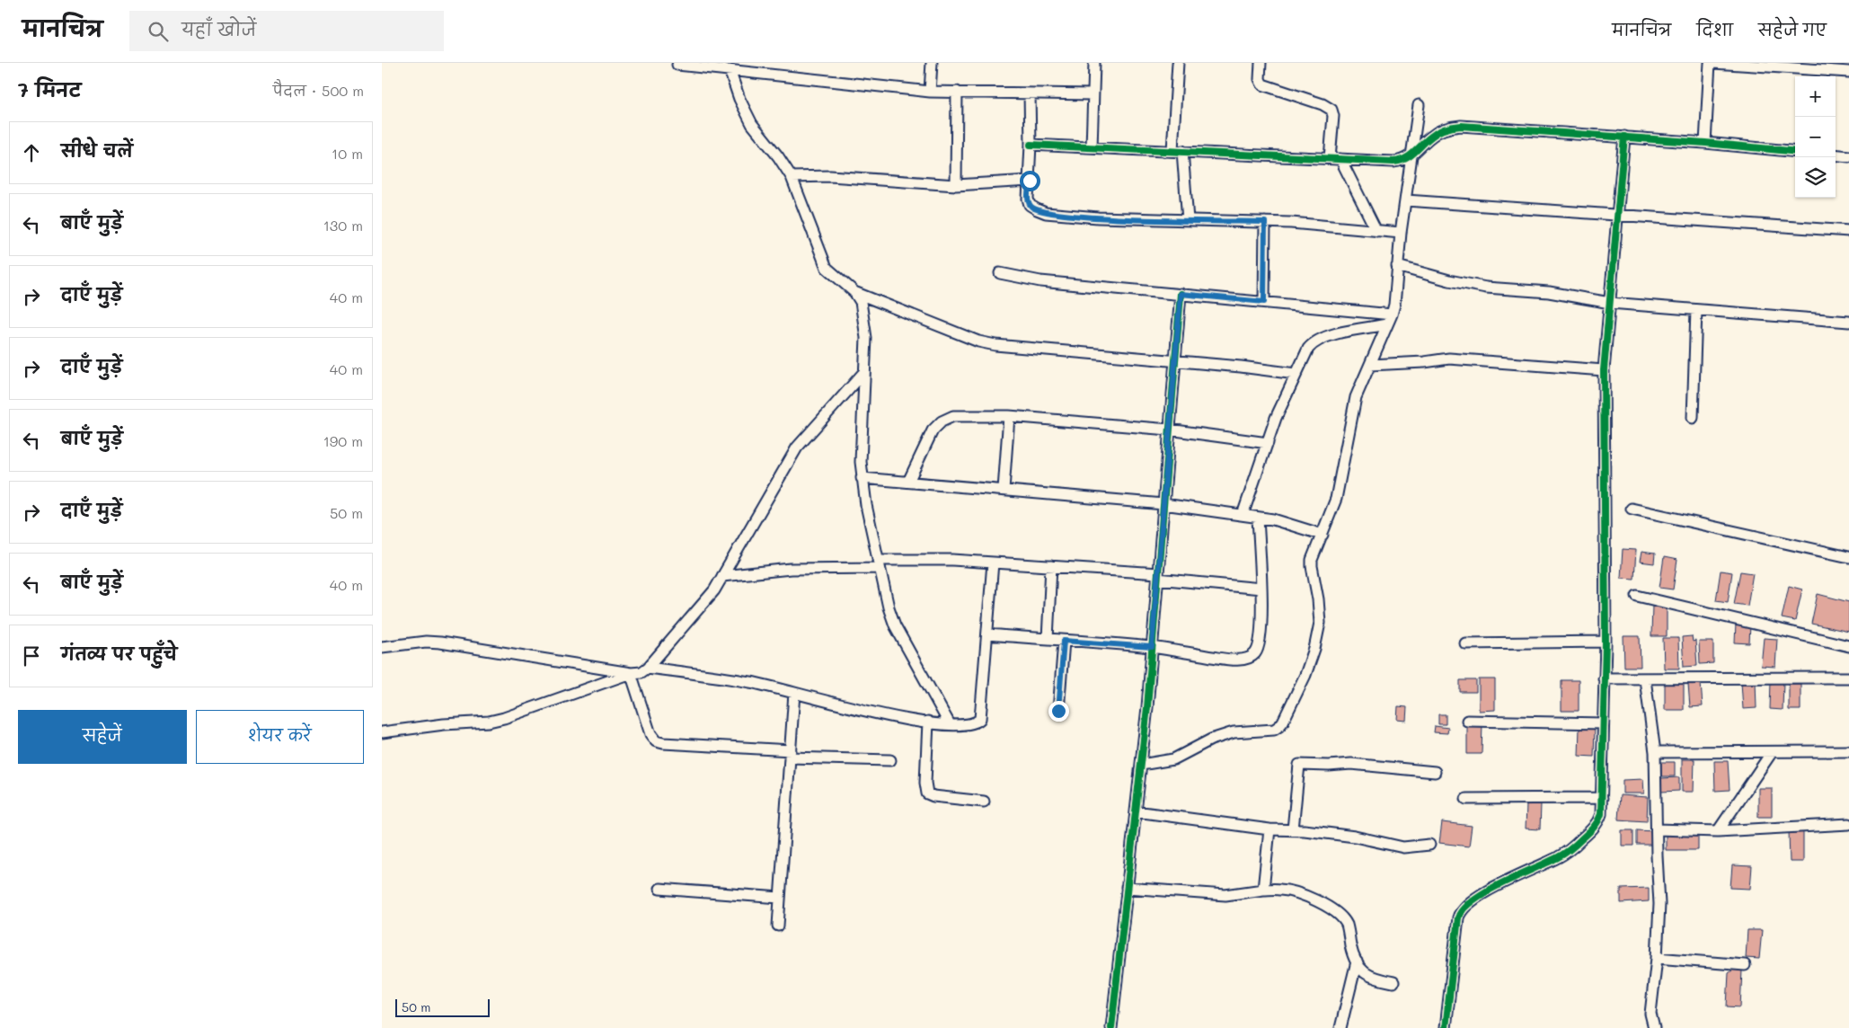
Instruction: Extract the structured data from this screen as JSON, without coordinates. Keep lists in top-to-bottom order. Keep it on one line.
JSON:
{"scale_bar":"50 m","page":{"header":"मानचित्र","search":"यहाँ खोजें","nav":["मानचित्र","दिशा","सहेजे गए"],"heading":["7 मिनट","पैदल · 500 m"],"map_buttons":["+","−"],"list":[["सीधे चलें","10 m"],["बाएँ मुड़ें","130 m"],["दाएँ मुड़ें","40 m"],["दाएँ मुड़ें","40 m"],["बाएँ मुड़ें","190 m"],["दाएँ मुड़ें","50 m"],["बाएँ मुड़ें","40 m"],"गंतव्य पर पहुँचे"],"buttons":["सहेजें","शेयर करें"],"scale":"50 m"}}
